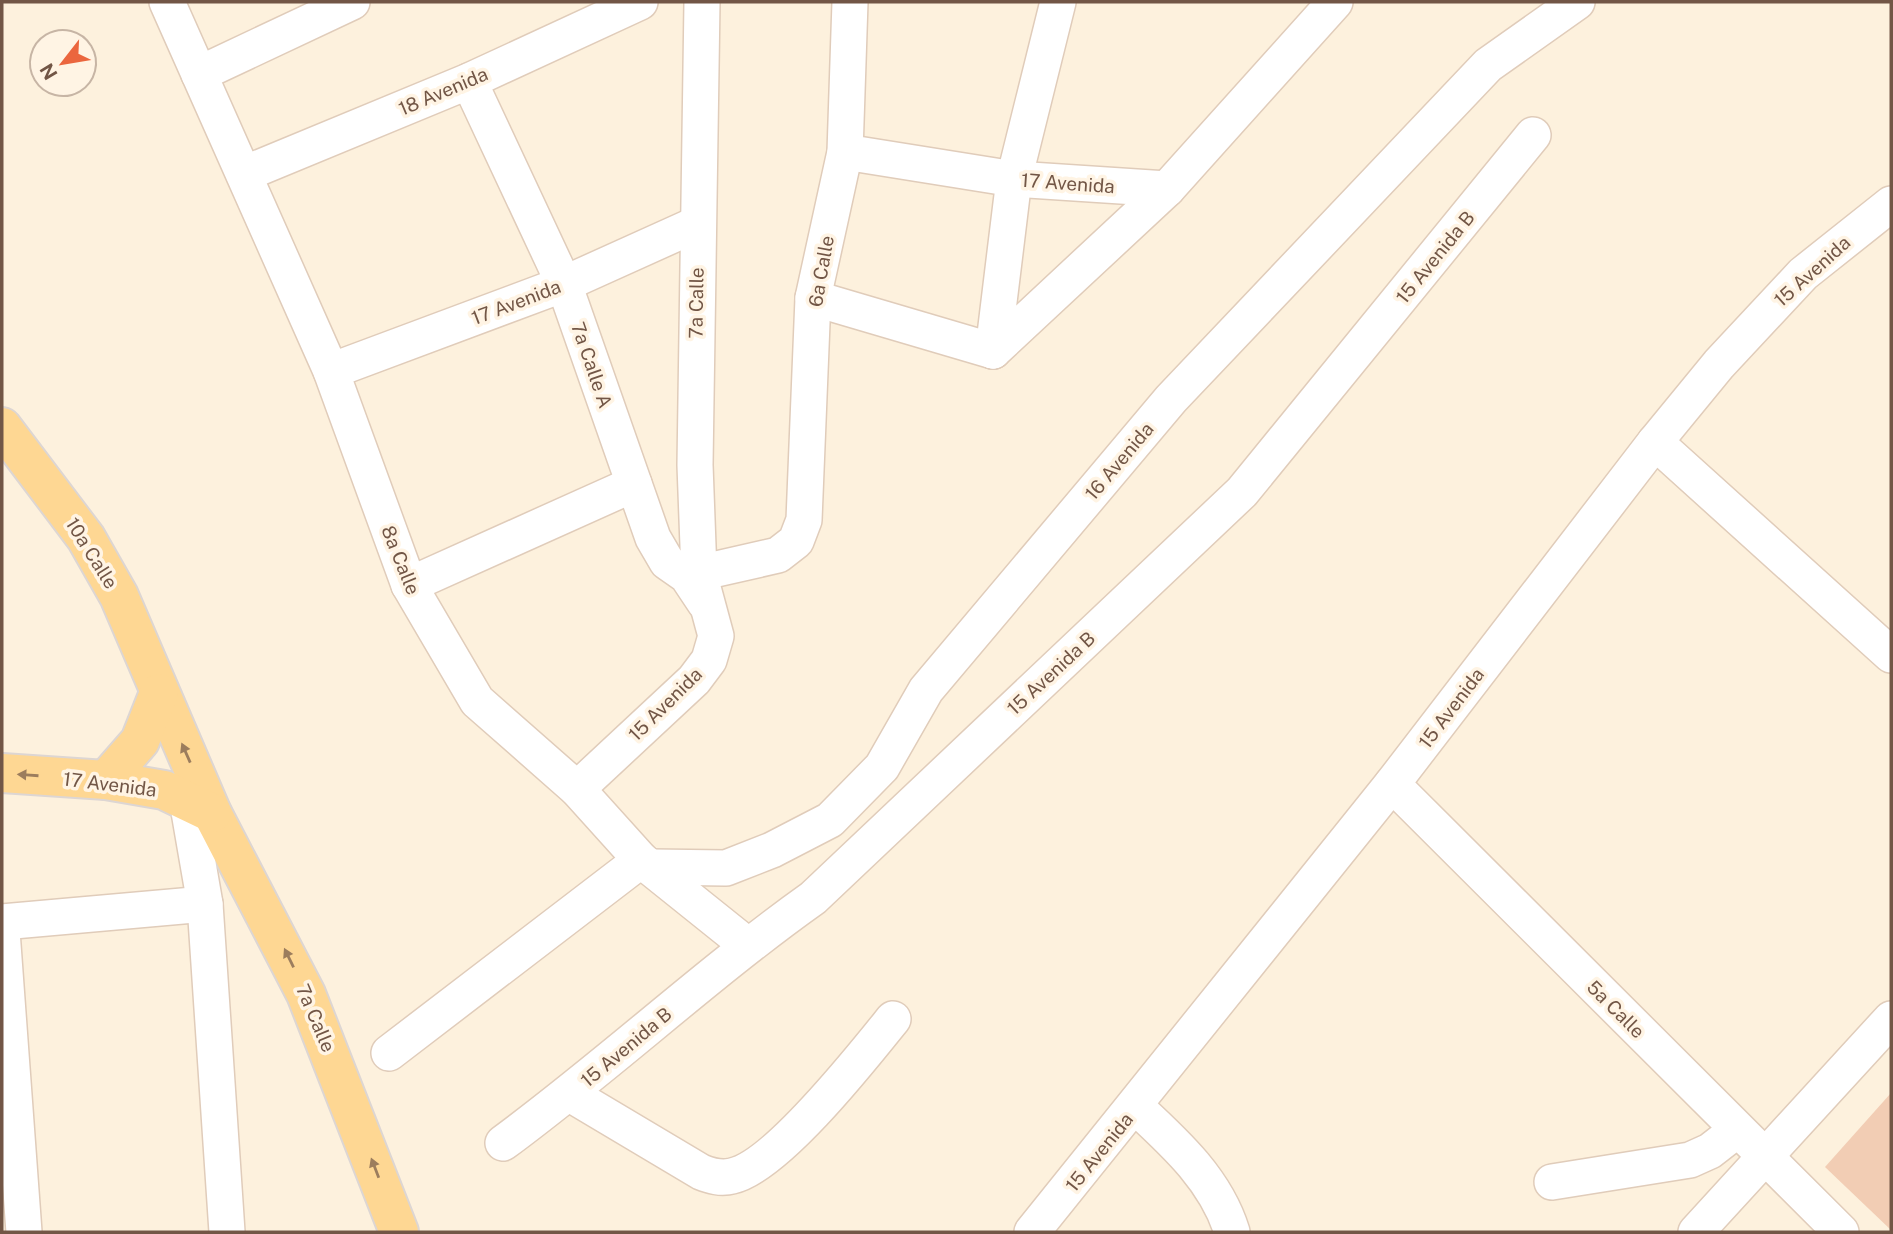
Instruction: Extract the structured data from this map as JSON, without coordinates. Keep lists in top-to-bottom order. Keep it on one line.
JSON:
{"streets":{"main road":["17 Avenida","7a Calle","10a Calle"],"street":["18 Avenida","15 Avenida B","6a Calle","15 Avenida","7a Calle A","16 Avenida","8a Calle","5a Calle"]},"crossings":[["18 Avenida","7a Calle A"],["18 Avenida","8a Calle"],["17 Avenida","6a Calle"],["17 Avenida","7a Calle"],["17 Avenida","7a Calle A"],["17 Avenida","10a Calle"],["17 Avenida","8a Calle"],["15 Avenida B","8a Calle"],["6a Calle","15 Avenida"],["6a Calle","7a Calle"],["6a Calle","7a Calle A"],["15 Avenida","7a Calle"],["15 Avenida","7a Calle A"],["15 Avenida","8a Calle"],["15 Avenida","5a Calle"],["7a Calle","7a Calle A"],["7a Calle","10a Calle"],["16 Avenida","8a Calle"]],"north":"bottom left"}
